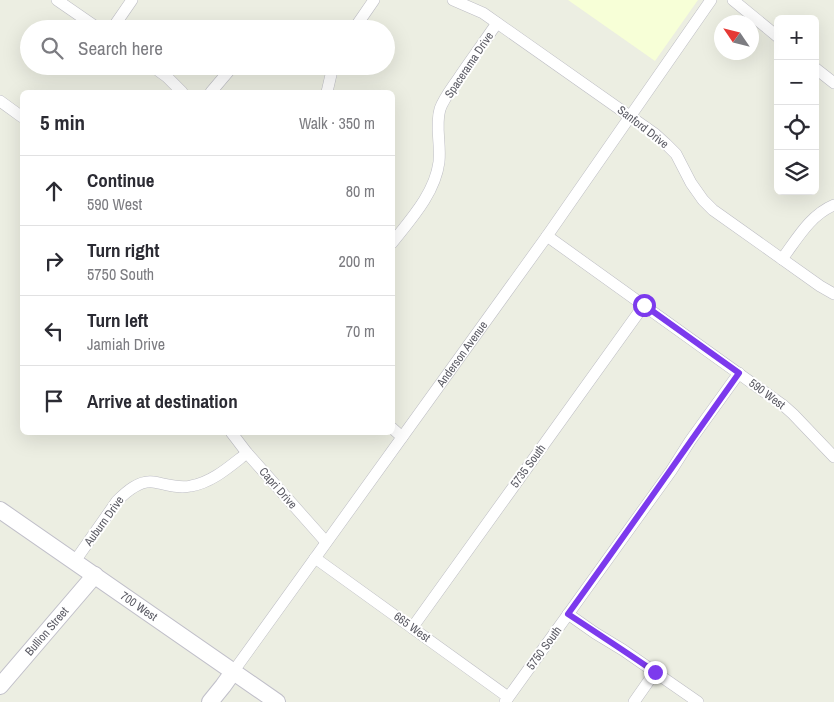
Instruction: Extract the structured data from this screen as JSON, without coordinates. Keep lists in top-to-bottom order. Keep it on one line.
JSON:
{"streets":{"main road":["Anderson Avenue","700 West","Bullion Street"],"street":["Spacerama Drive","Sanford Drive","590 West","5735 South","Capri Drive","Auburn Drive","665 West","5750 South"]},"crossings":[["Spacerama Drive","Sanford Drive"],["Sanford Drive","Anderson Avenue"],["Anderson Avenue","590 West"],["Anderson Avenue","Capri Drive"],["Anderson Avenue","700 West"],["Anderson Avenue","665 West"],["590 West","5735 South"],["590 West","5750 South"],["5735 South","665 West"],["Capri Drive","Auburn Drive"],["Auburn Drive","700 West"],["700 West","Bullion Street"],["665 West","5750 South"]],"north":"top left","page":{"map_buttons":["+","−"],"search":"Search here","heading":["5 min","Walk · 350 m"],"list":[["Continue","590 West","80 m"],["Turn right","5750 South","200 m"],["Turn left","Jamiah Drive","70 m"],"Arrive at destination"]}}
